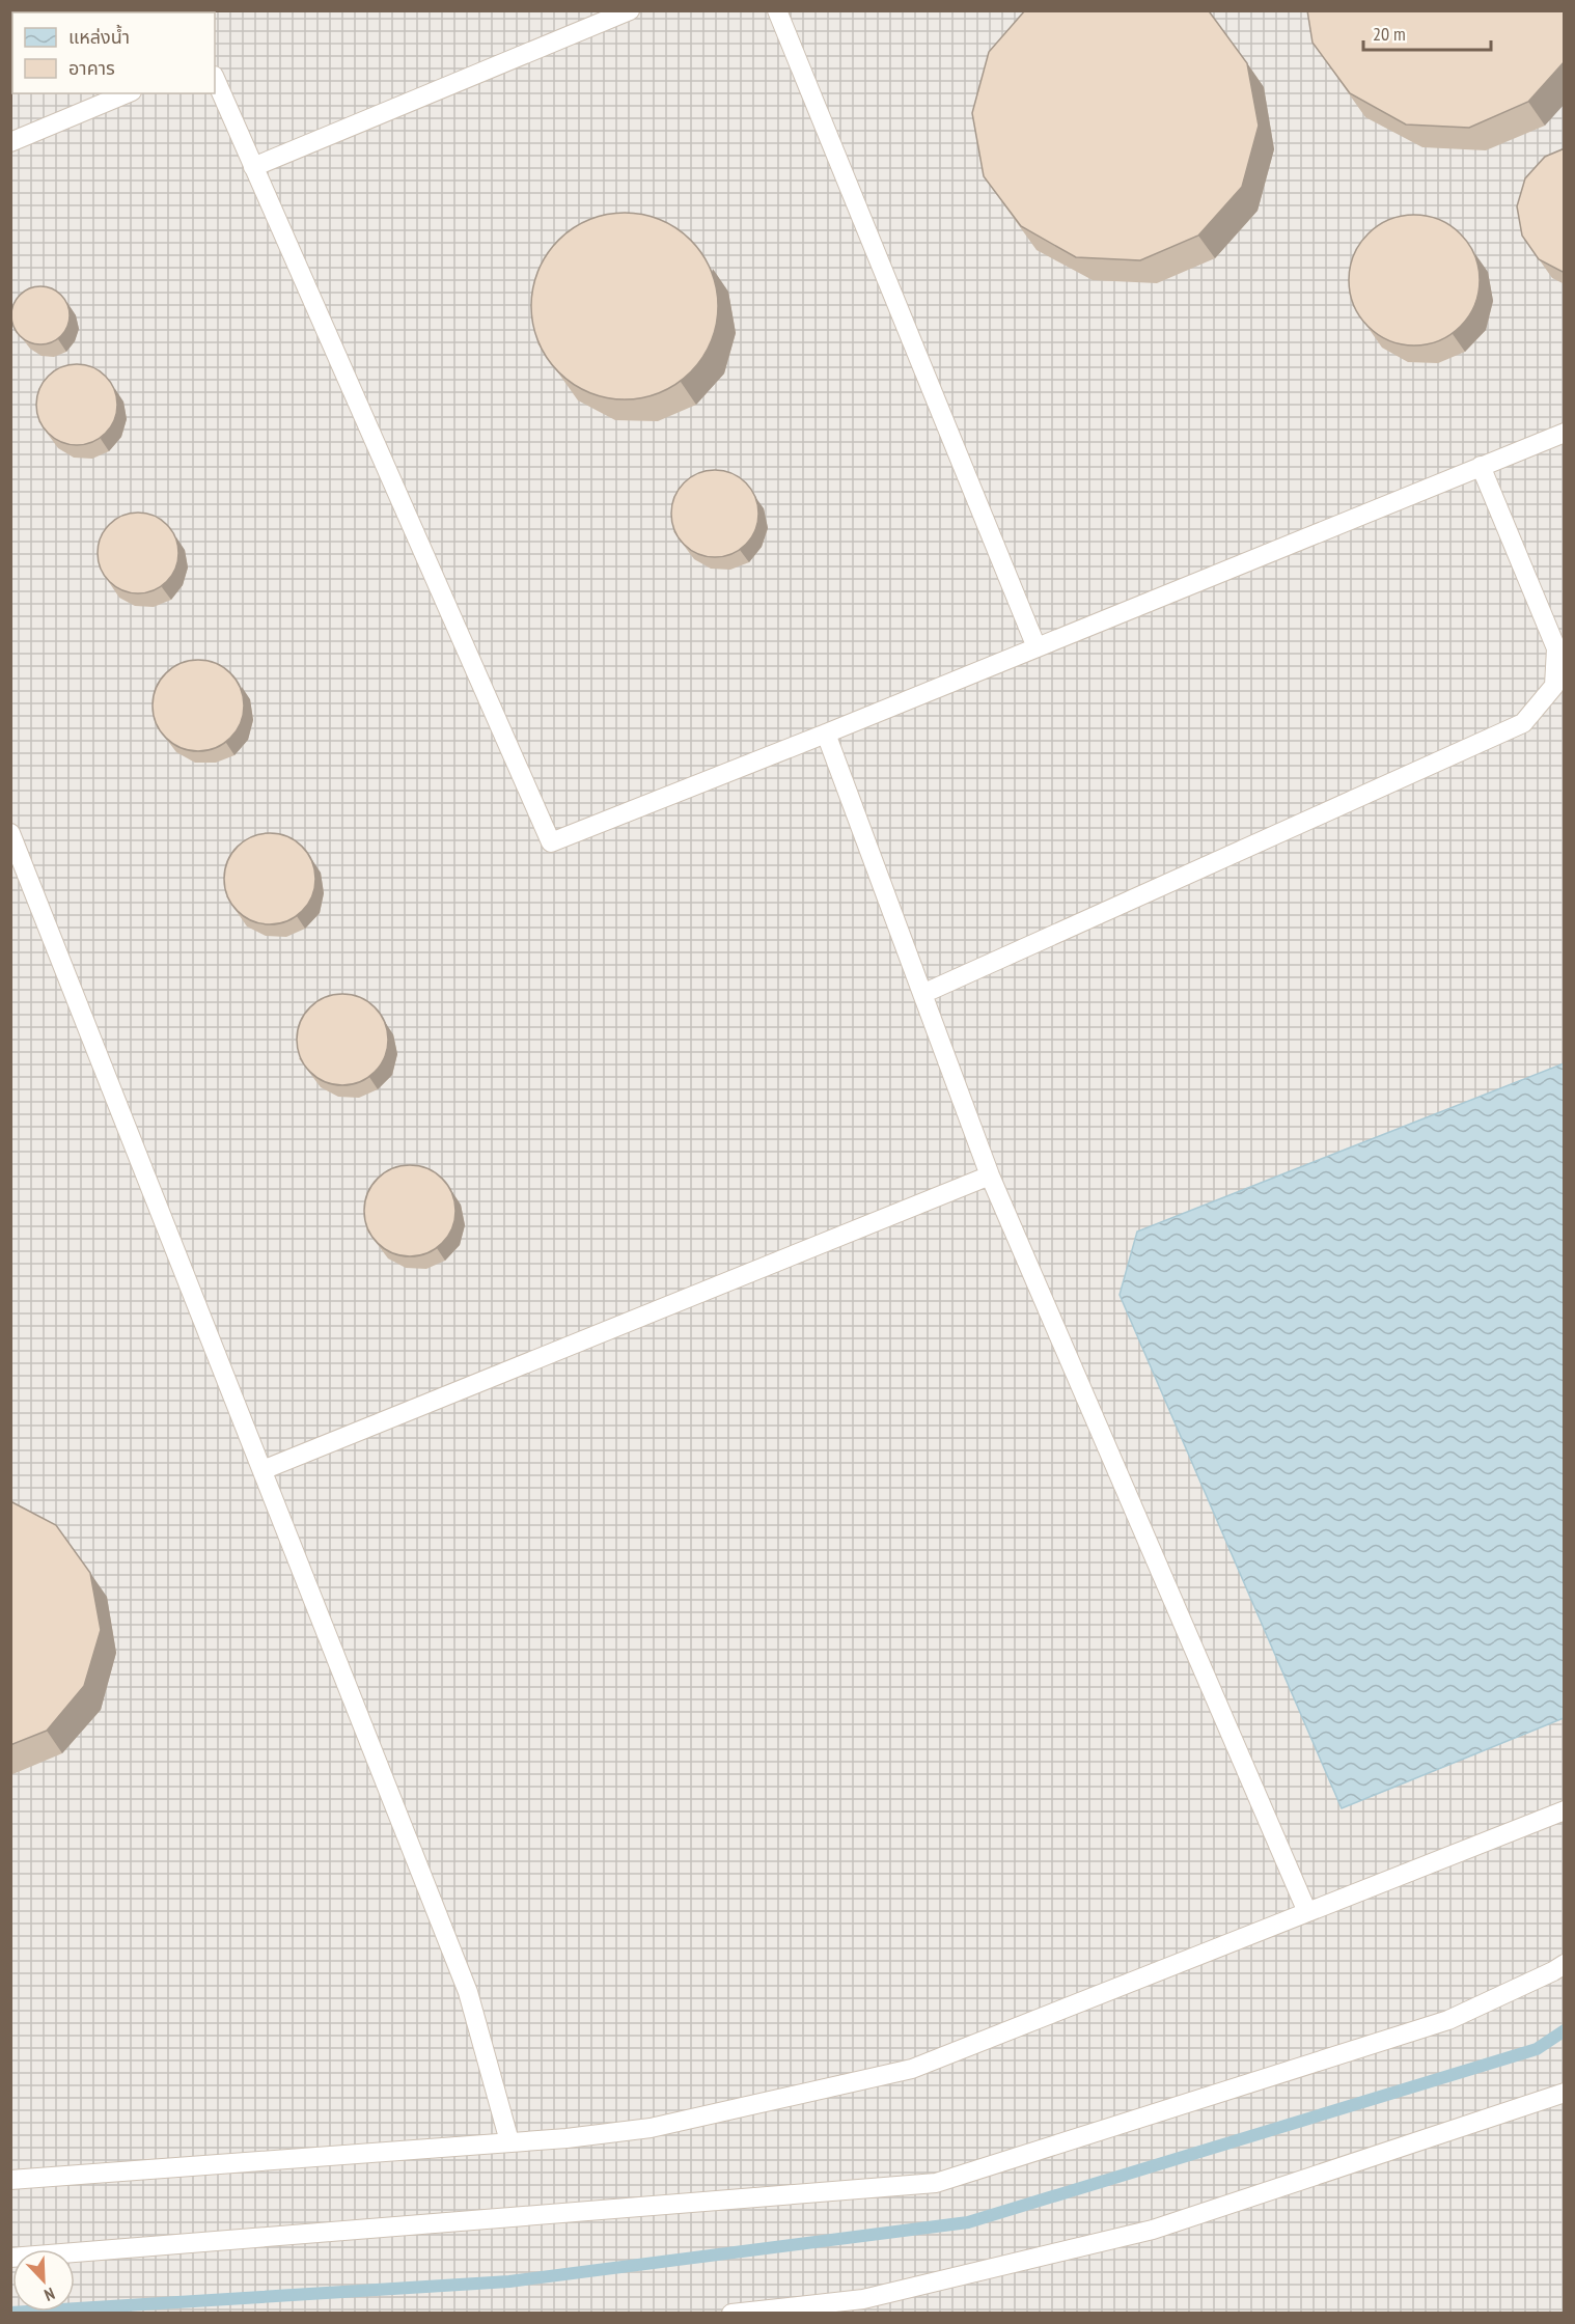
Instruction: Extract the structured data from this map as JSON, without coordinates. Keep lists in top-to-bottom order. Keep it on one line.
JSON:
{"legend":["แหล่งน้ำ","อาคาร"],"scale_bar":"20 m","north":"bottom right"}
